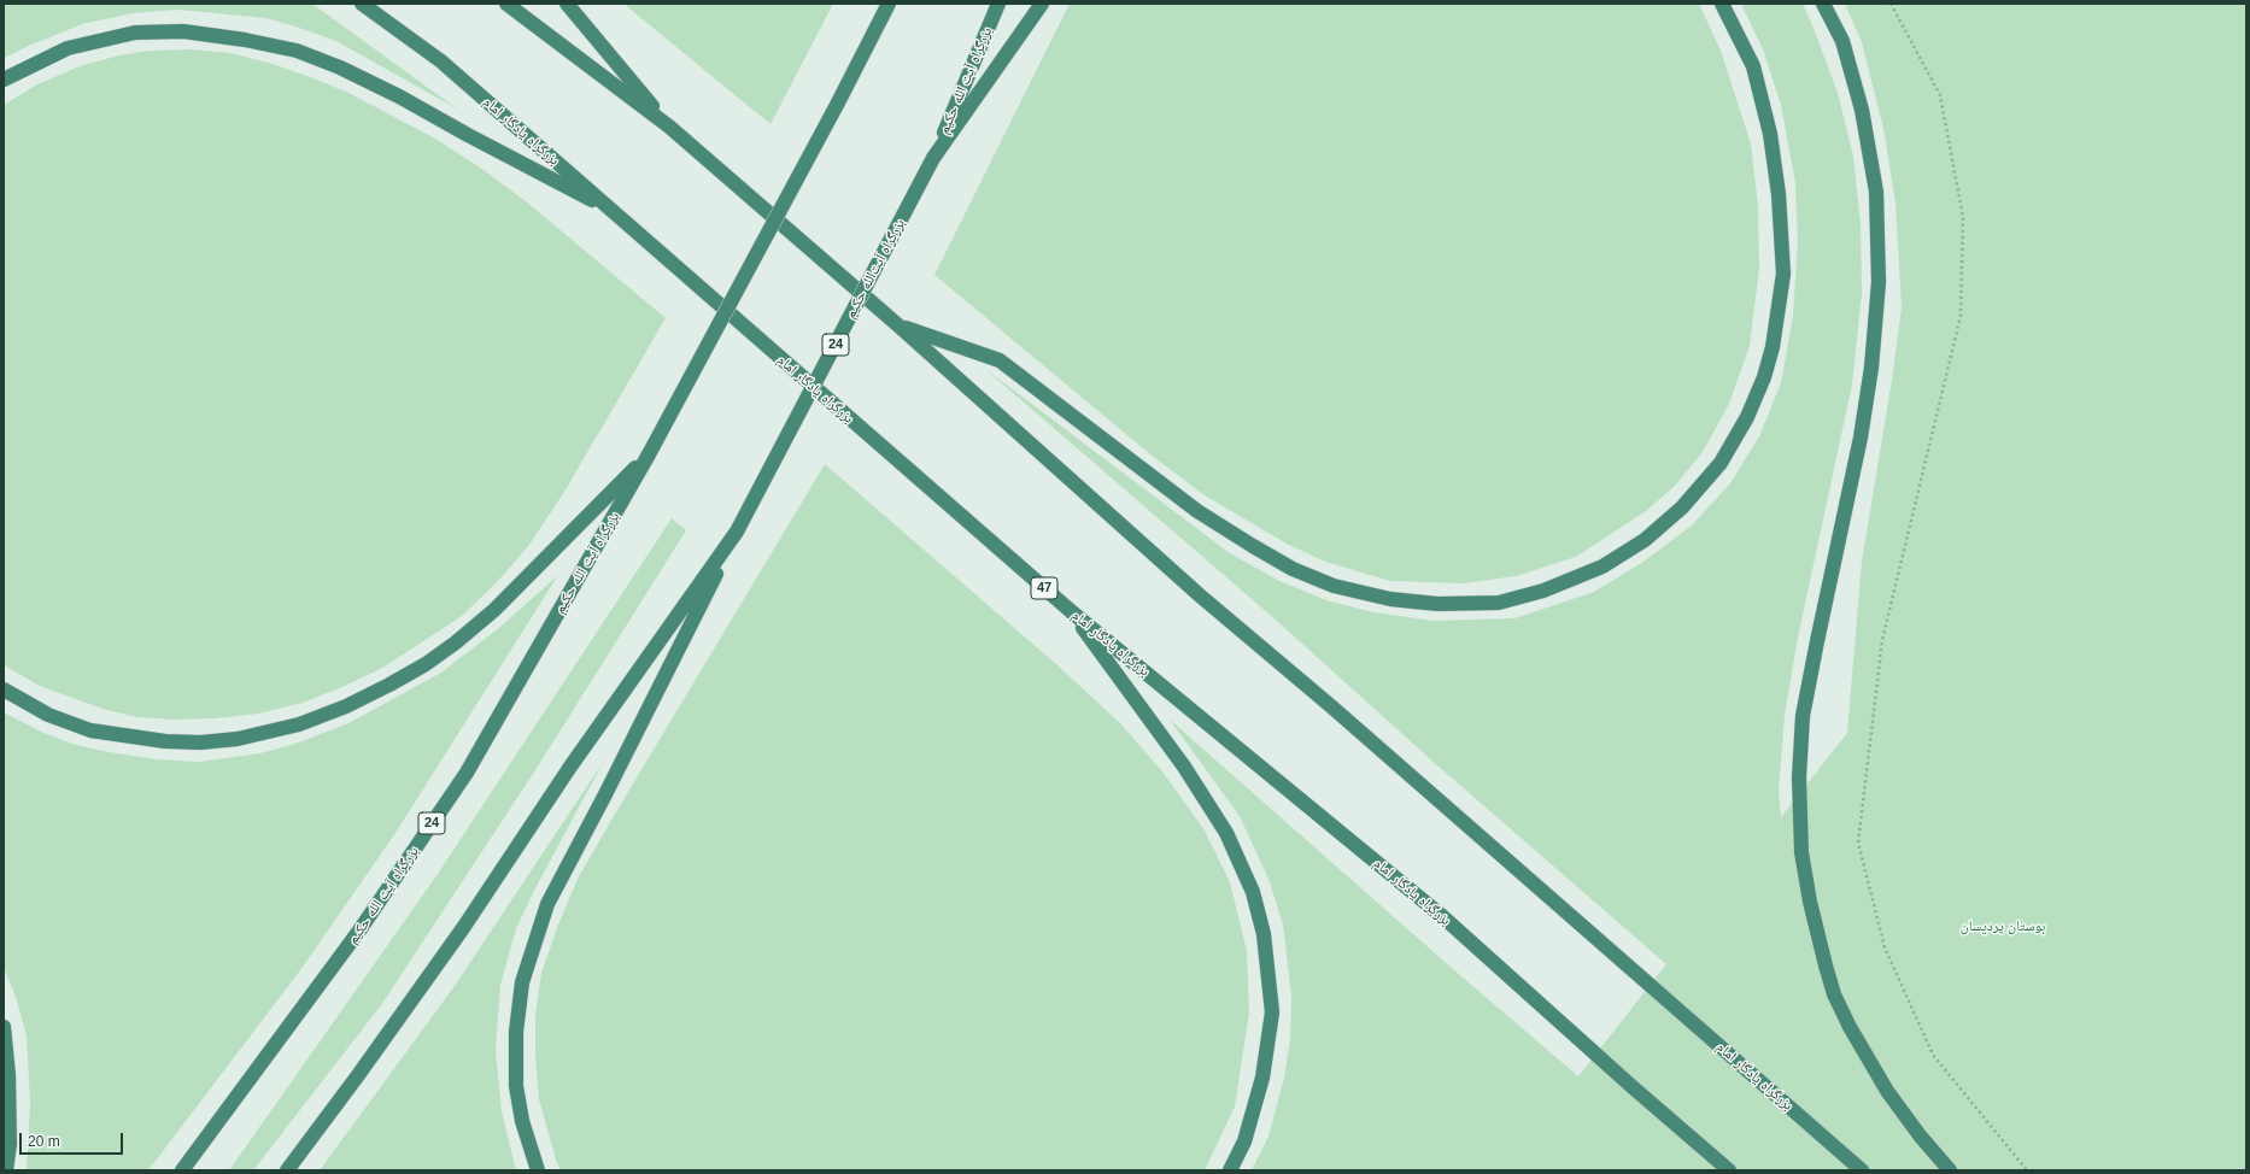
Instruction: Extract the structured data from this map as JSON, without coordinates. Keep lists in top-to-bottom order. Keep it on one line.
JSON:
{"streets":{"highway":["بزرگراه آیت الله حکیم","بزرگراه یادگار امام","بزرگراه آیت‌الله حکیم","24","47"]},"crossings":[["بزرگراه آیت الله حکیم","بزرگراه آیت‌الله حکیم"],["بزرگراه آیت الله حکیم","24"],["بزرگراه آیت‌الله حکیم","24"]],"parks":["بوستان پردیسان"],"scale_bar":"20 m"}
